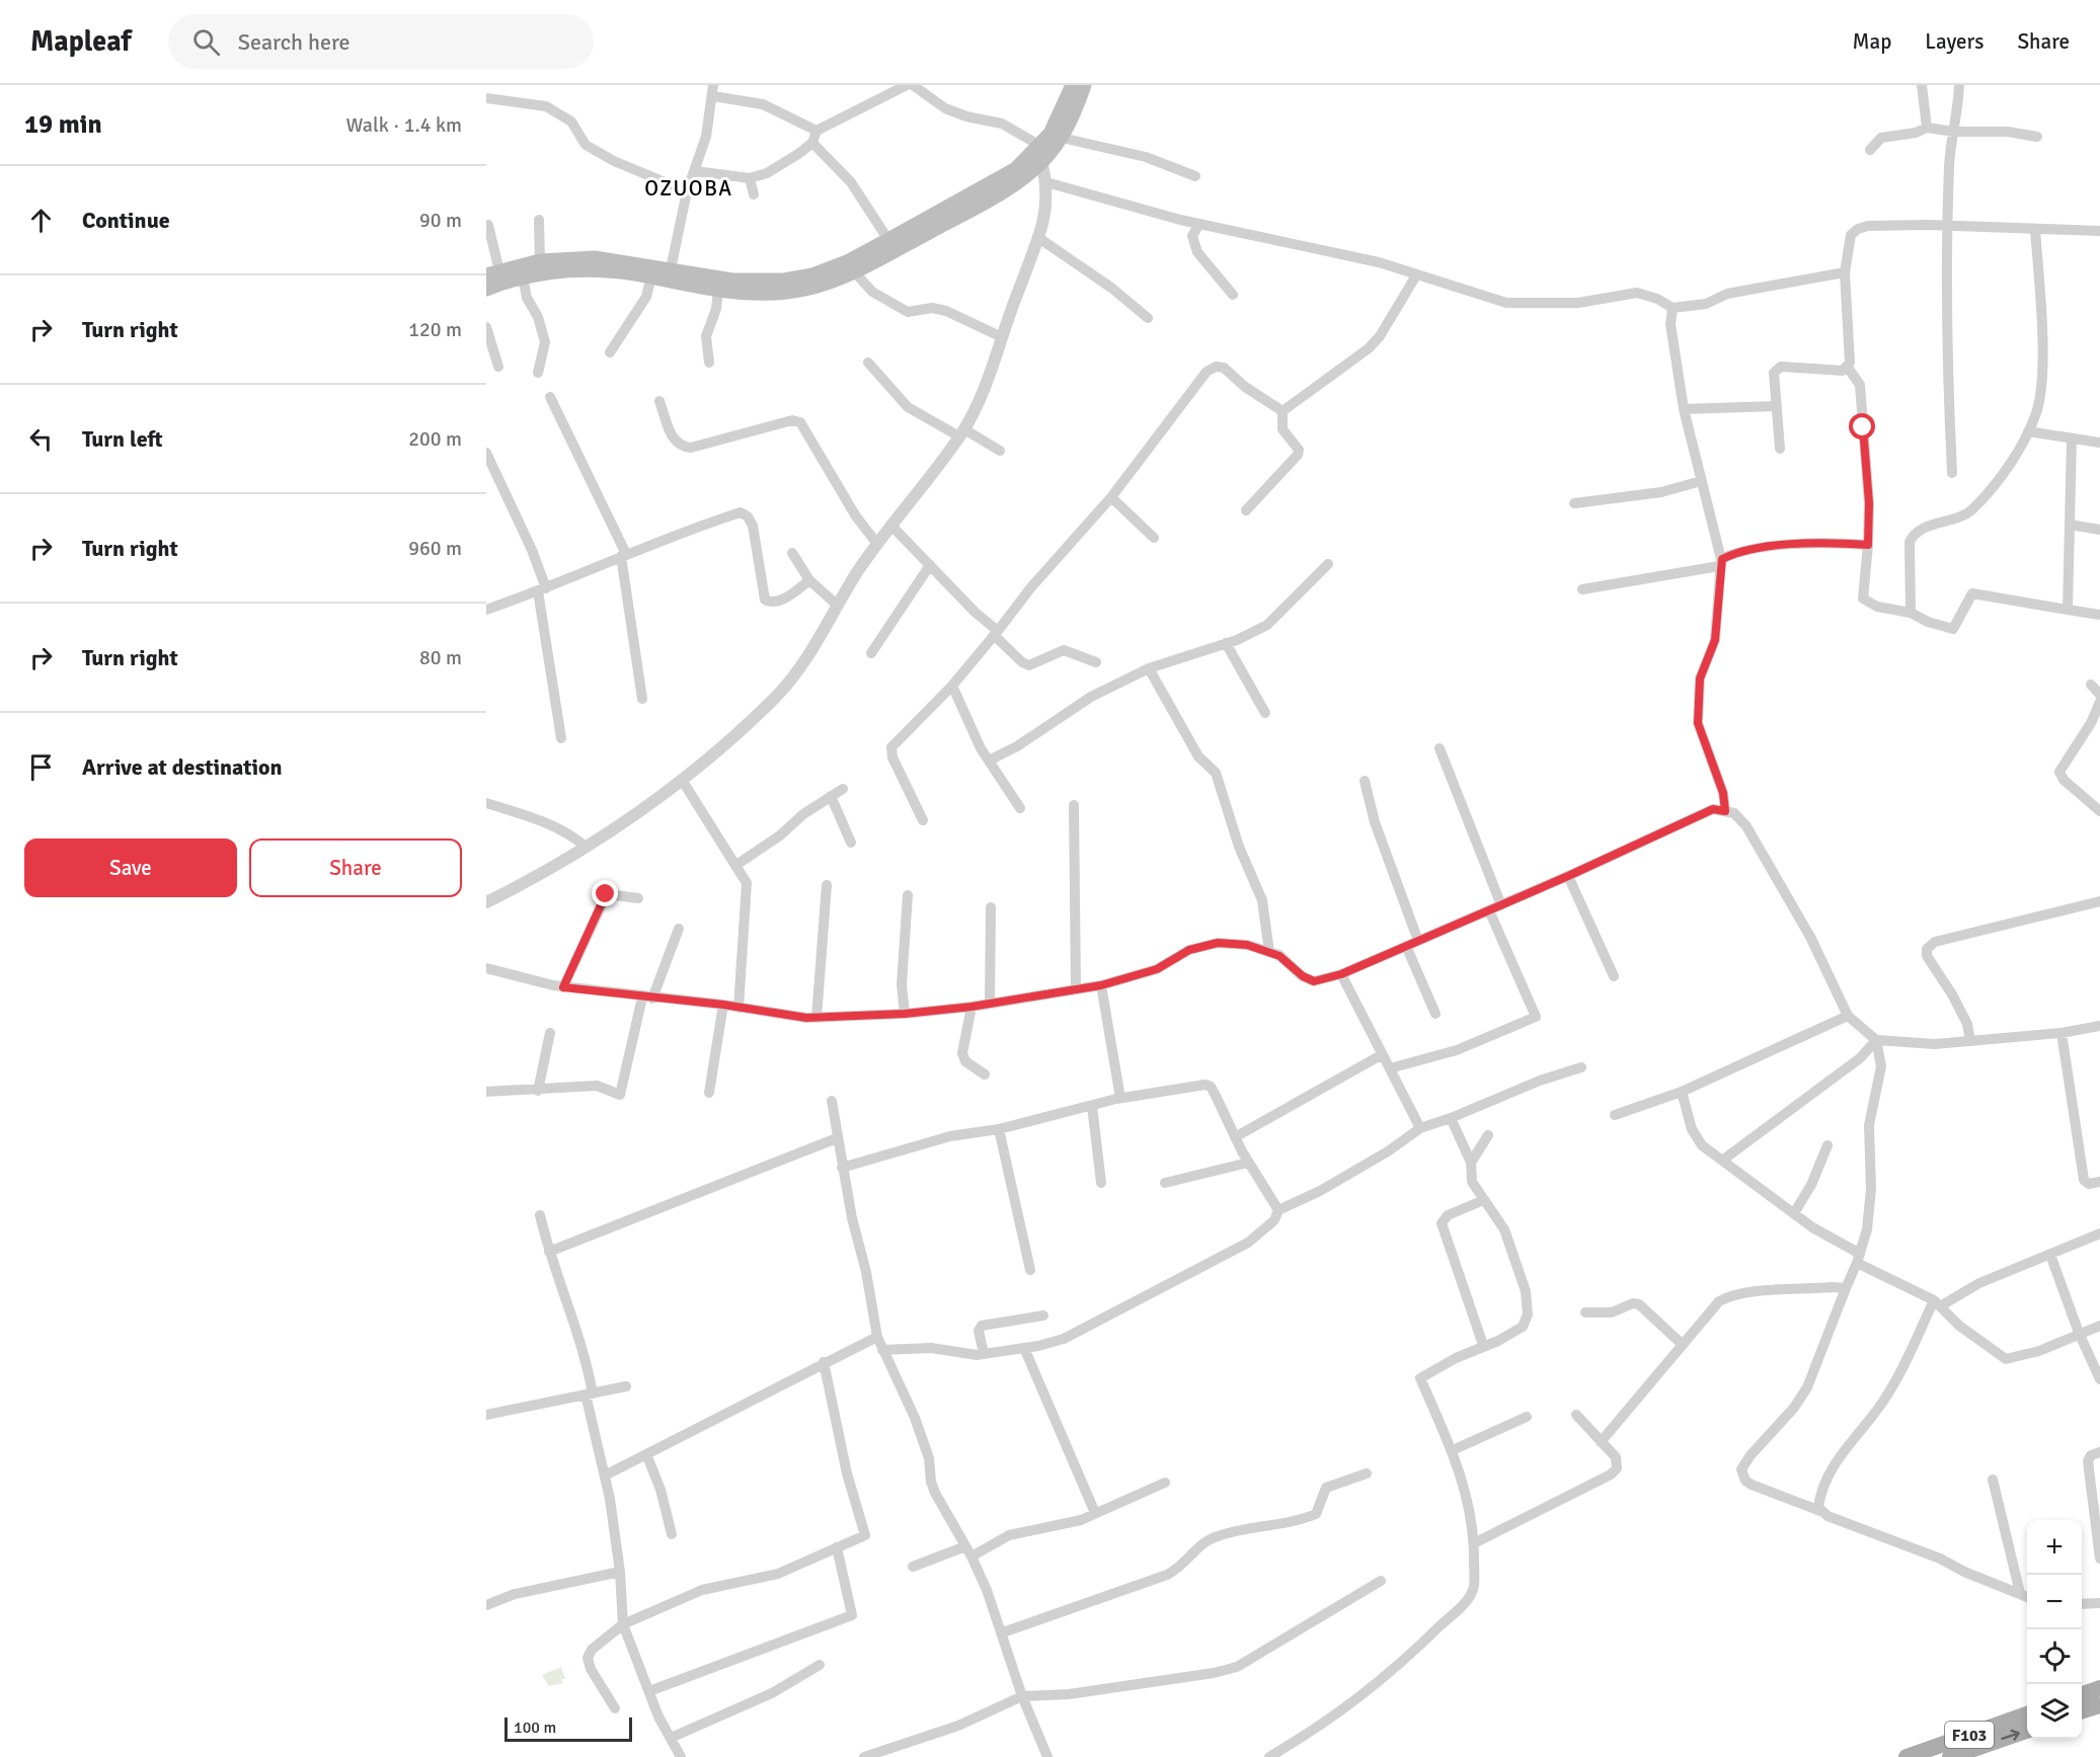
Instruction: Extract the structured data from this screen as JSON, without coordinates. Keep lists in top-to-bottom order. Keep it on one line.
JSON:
{"streets":{"main road":["F103"]},"districts":["OZUOBA"],"scale_bar":"100 m","page":{"header":"Mapleaf","search":"Search here","nav":["Map","Layers","Share"],"heading":["19 min","Walk · 1.4 km"],"list":[["Continue","90 m"],["Turn right","120 m"],["Turn left","200 m"],["Turn right","960 m"],["Turn right","80 m"],"Arrive at destination"],"buttons":["Save","Share"],"map_buttons":["+","−"],"scale":"100 m"}}
